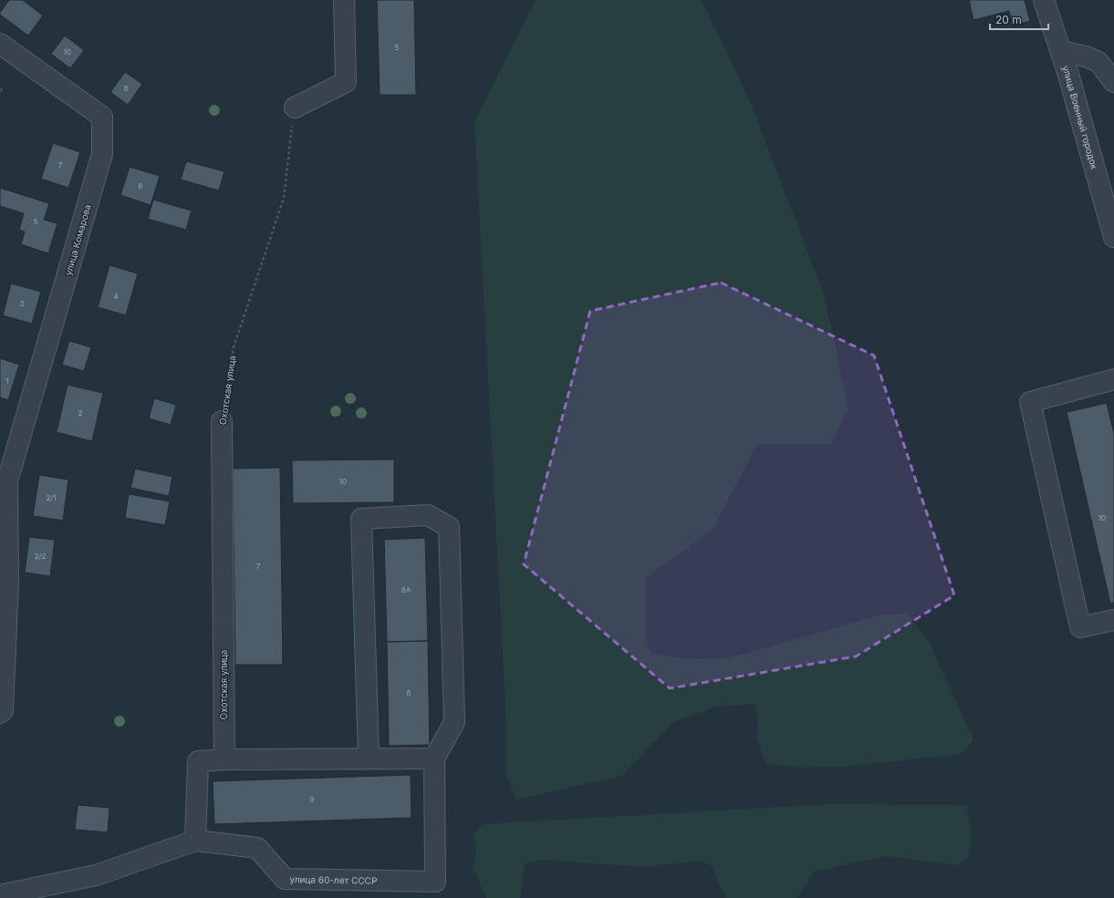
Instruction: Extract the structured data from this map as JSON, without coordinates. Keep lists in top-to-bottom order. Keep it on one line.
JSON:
{"streets":{"lane":["улица Военный городок","улица Комарова","Охотская улица","улица 60-лет СССР"]},"house_numbers":["5","10","8","7","6","5","4","3","1","2","10","2/1","10","2/2","7","8А","8","9"],"scale_bar":"20 m"}
